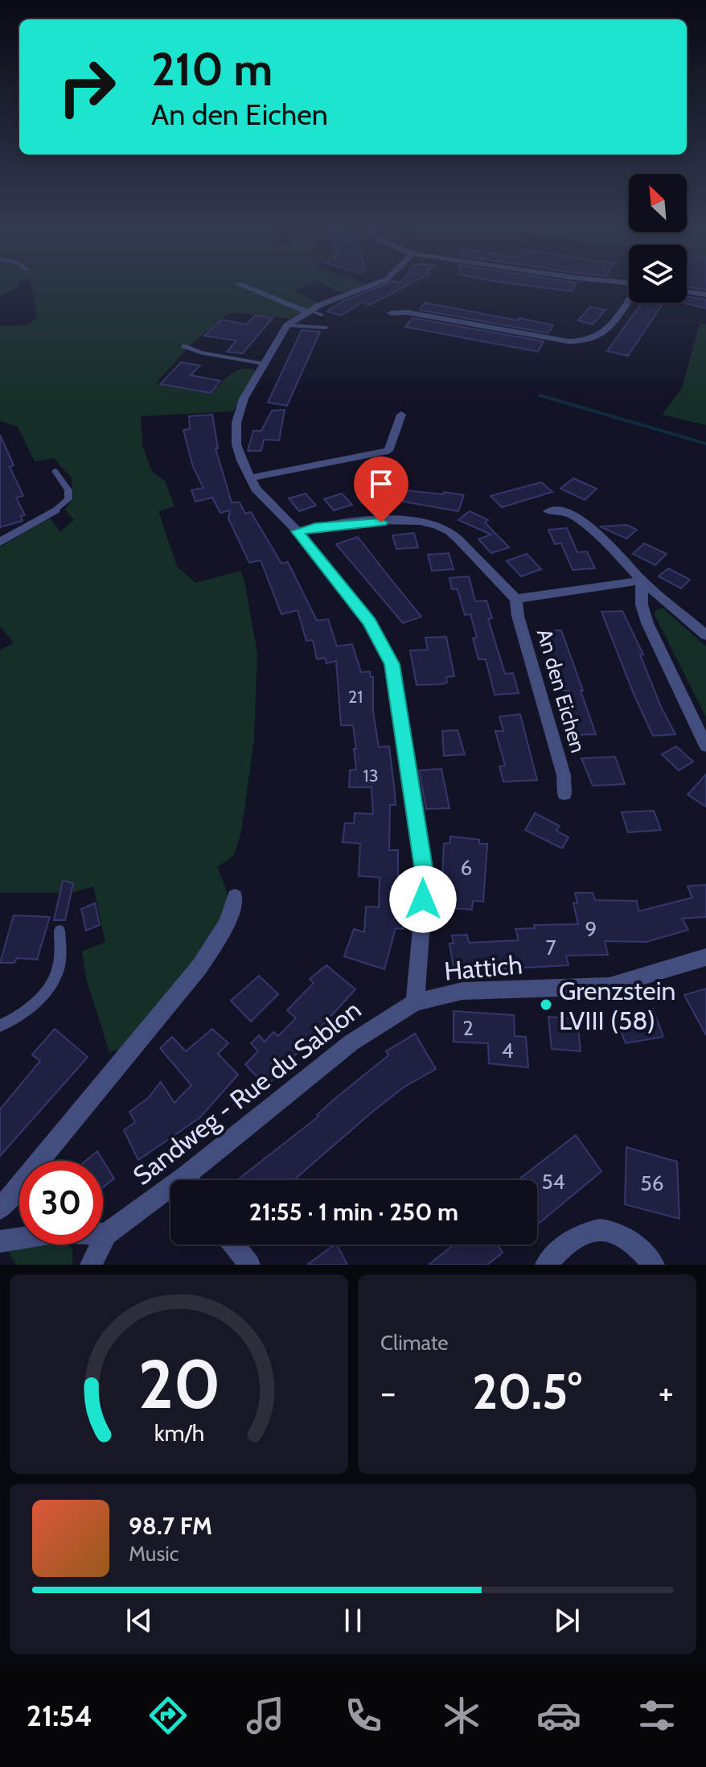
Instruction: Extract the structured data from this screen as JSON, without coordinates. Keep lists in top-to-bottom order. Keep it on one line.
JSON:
{"streets":{"street":["An den Eichen","Hattich","Sandweg - Rue du Sablon"]},"crossings":[["Hattich","Sandweg - Rue du Sablon"]],"places":["Grenzstein LVIII (58)"],"house_numbers":["21","13","6","9","7","2","4","54","56"],"north":"top left","page":{"turn":["210 m","An den Eichen"],"limit":"30","trip":"21:55 · 1 min · 250 m","tile":"Climate","heat":["−","20.5°","+"],"song":["98.7 FM","Music"],"tabs":"21:54","gauge":["20","km/h"]}}
